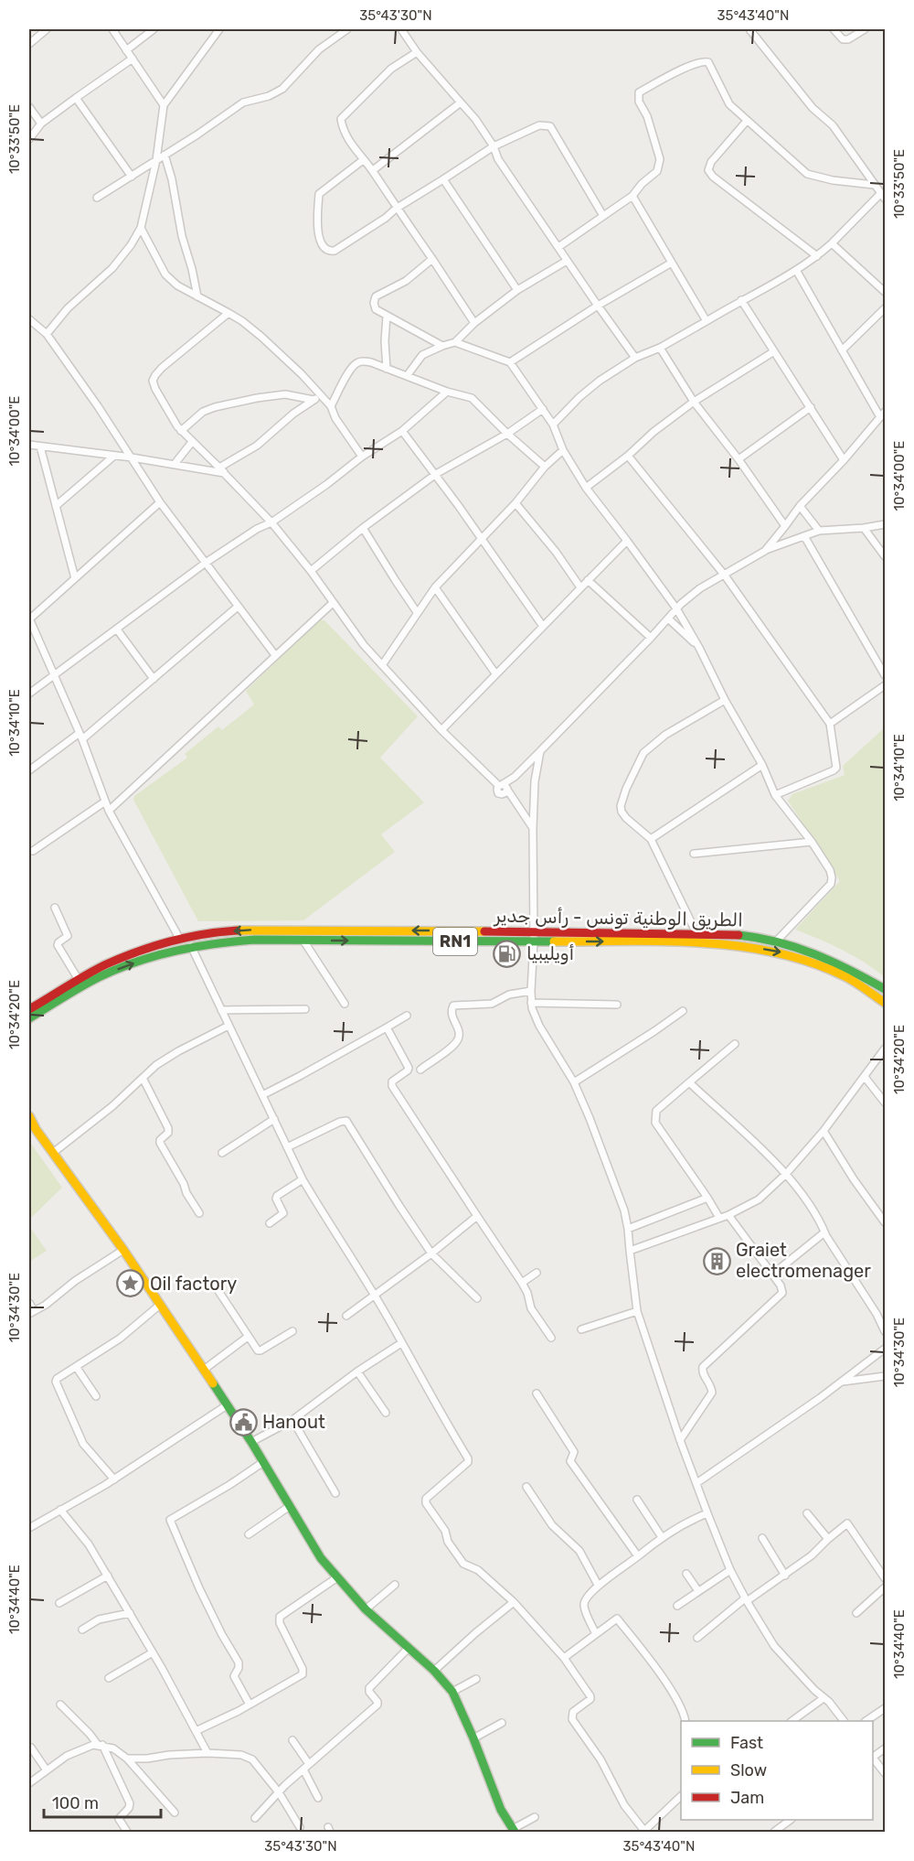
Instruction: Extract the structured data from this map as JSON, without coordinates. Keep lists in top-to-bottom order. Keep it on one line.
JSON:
{"streets":{"main road":["الطريق الوطنية تونس - رأس جدير","RN1"]},"places":{"fuel station":["أويليبيا"],"building":["Graiet electromenager"],"place":["Oil factory"],"public building":["Hanout"]},"legend":["Fast","Slow","Jam"],"scale_bar":"100 m","coordinates":["35°43'30\"N","35°43'40\"N","10°33'50\"E","10°34'00\"E","10°34'10\"E","10°34'20\"E","10°34'30\"E","10°34'40\"E"]}
